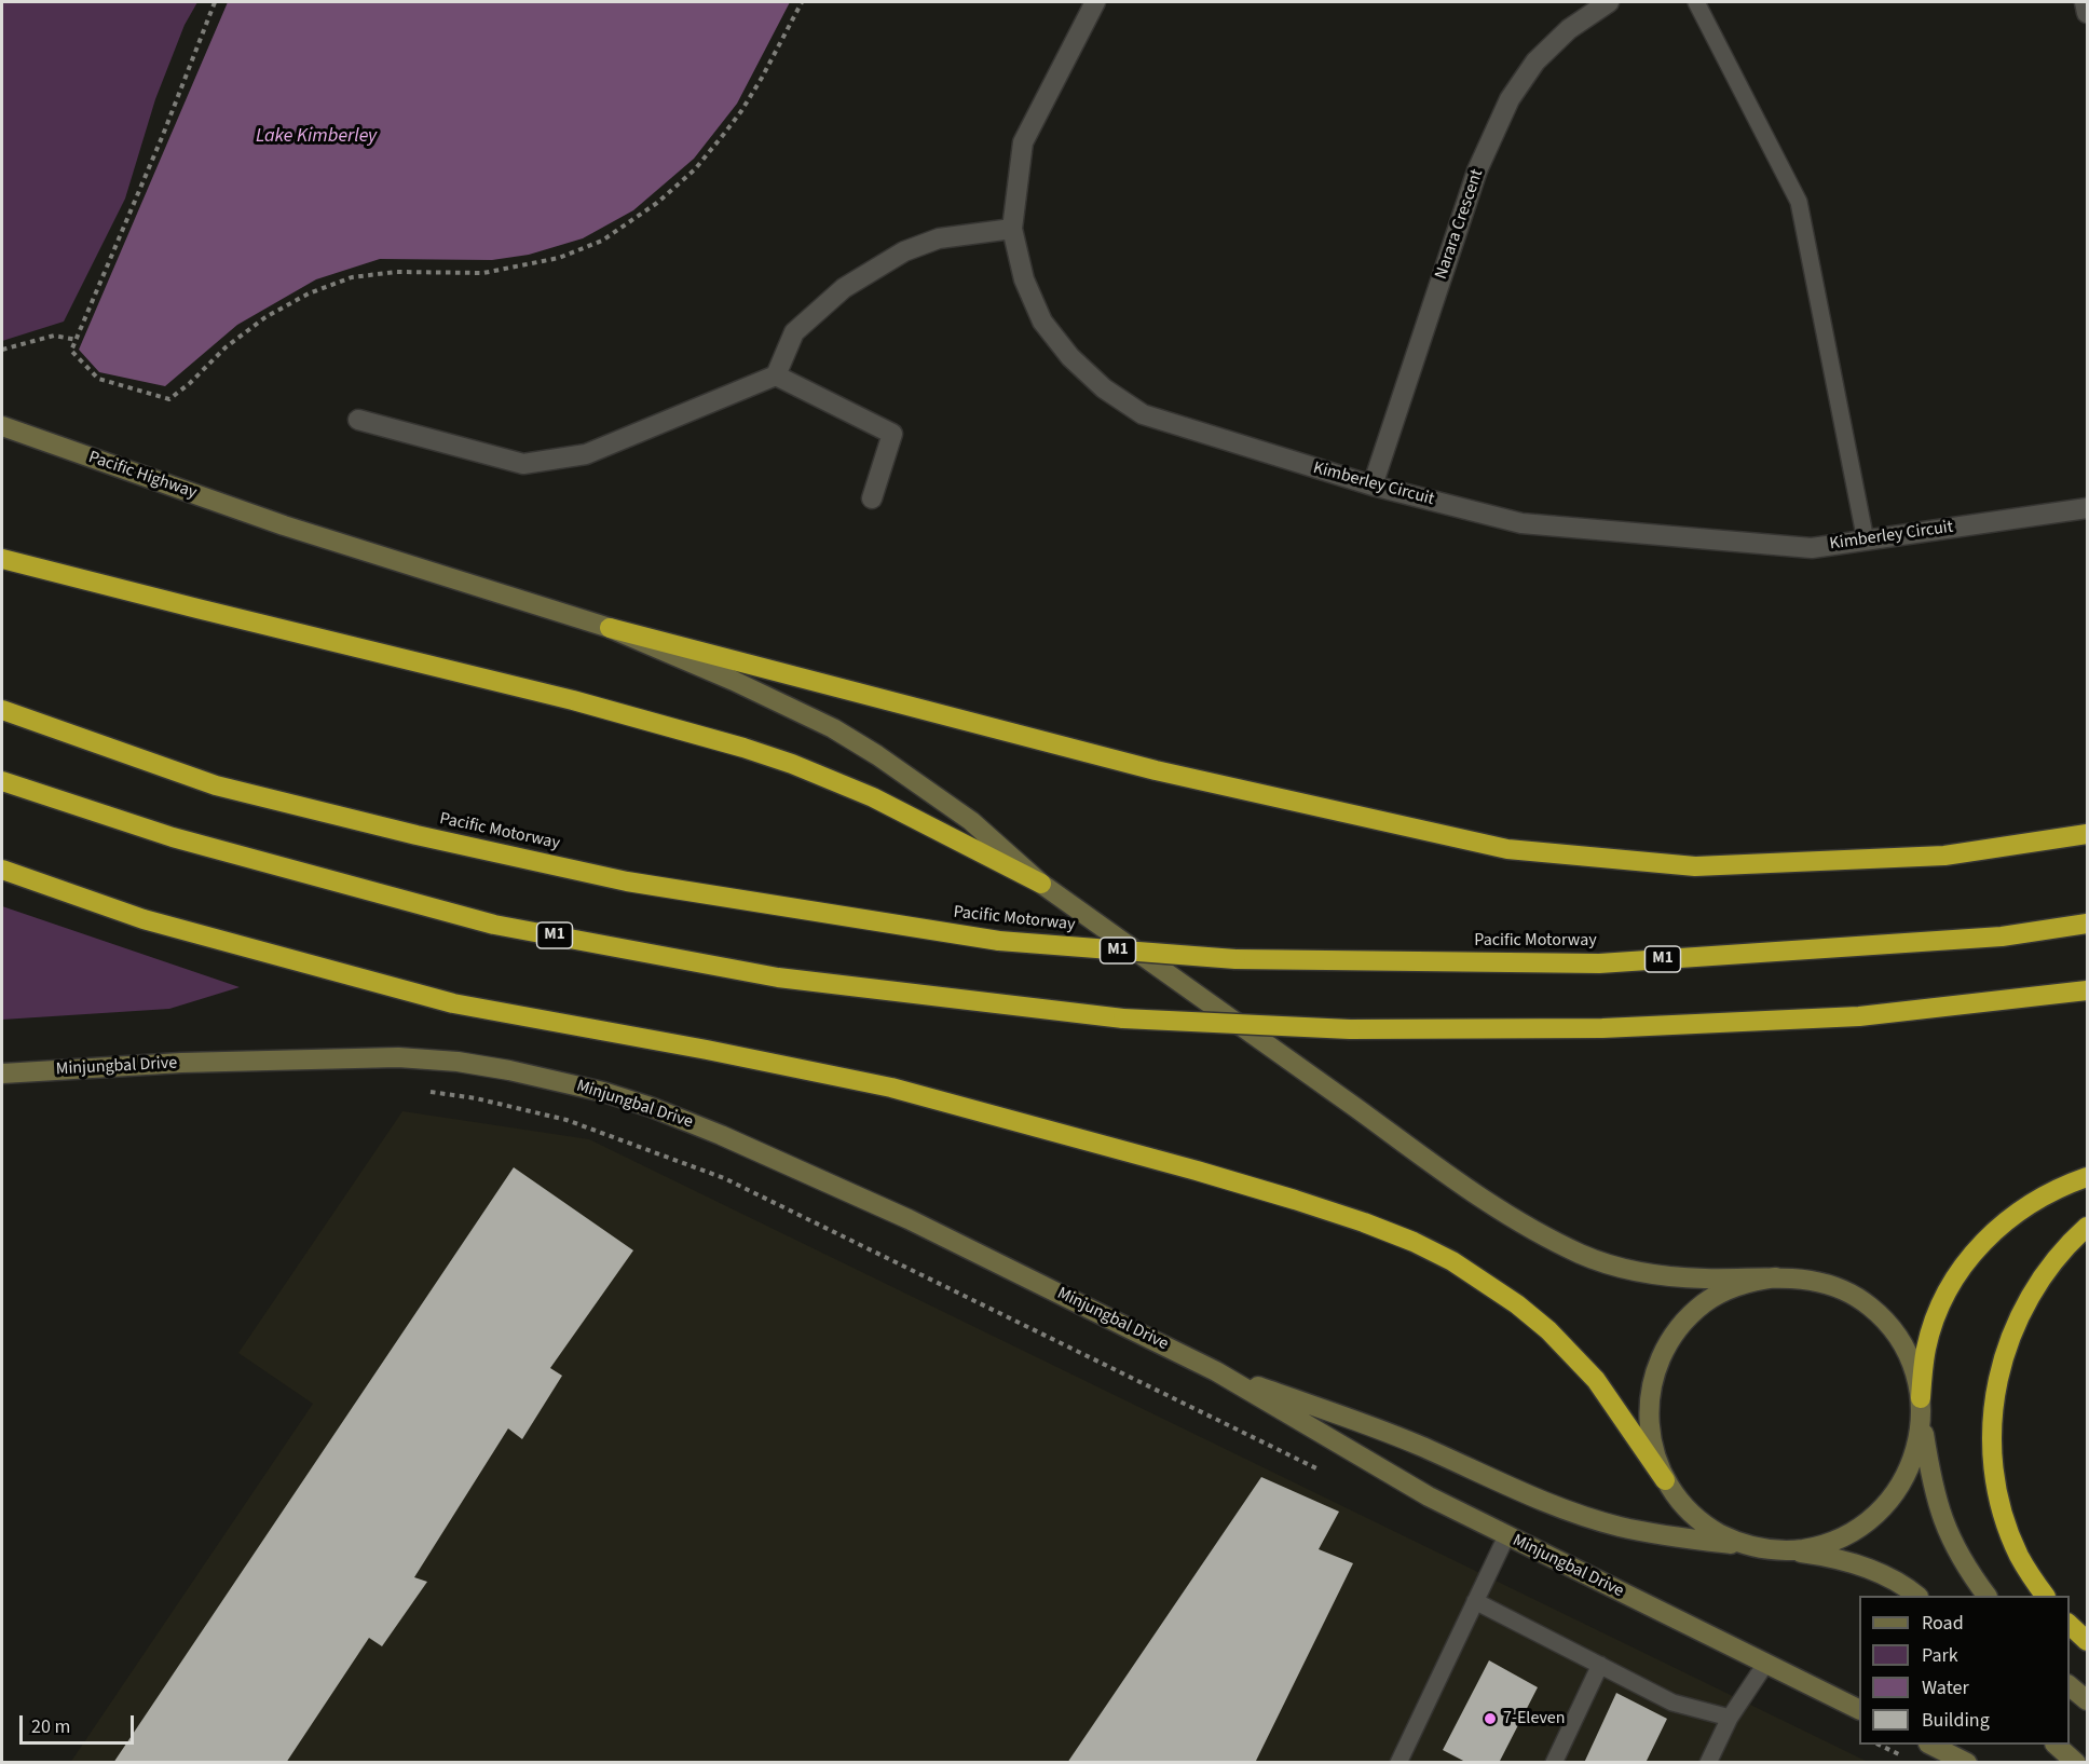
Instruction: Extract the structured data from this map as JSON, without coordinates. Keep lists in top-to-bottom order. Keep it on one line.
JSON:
{"streets":{"highway":["Pacific Motorway","M1"],"street":["Narara Crescent","Pacific Highway","Kimberley Circuit","Minjungbal Drive"]},"crossings":[["Narara Crescent","Kimberley Circuit"]],"water":["Lake Kimberley"],"places":["7-Eleven"],"legend":["Road","Park","Water","Building"],"scale_bar":"20 m"}
